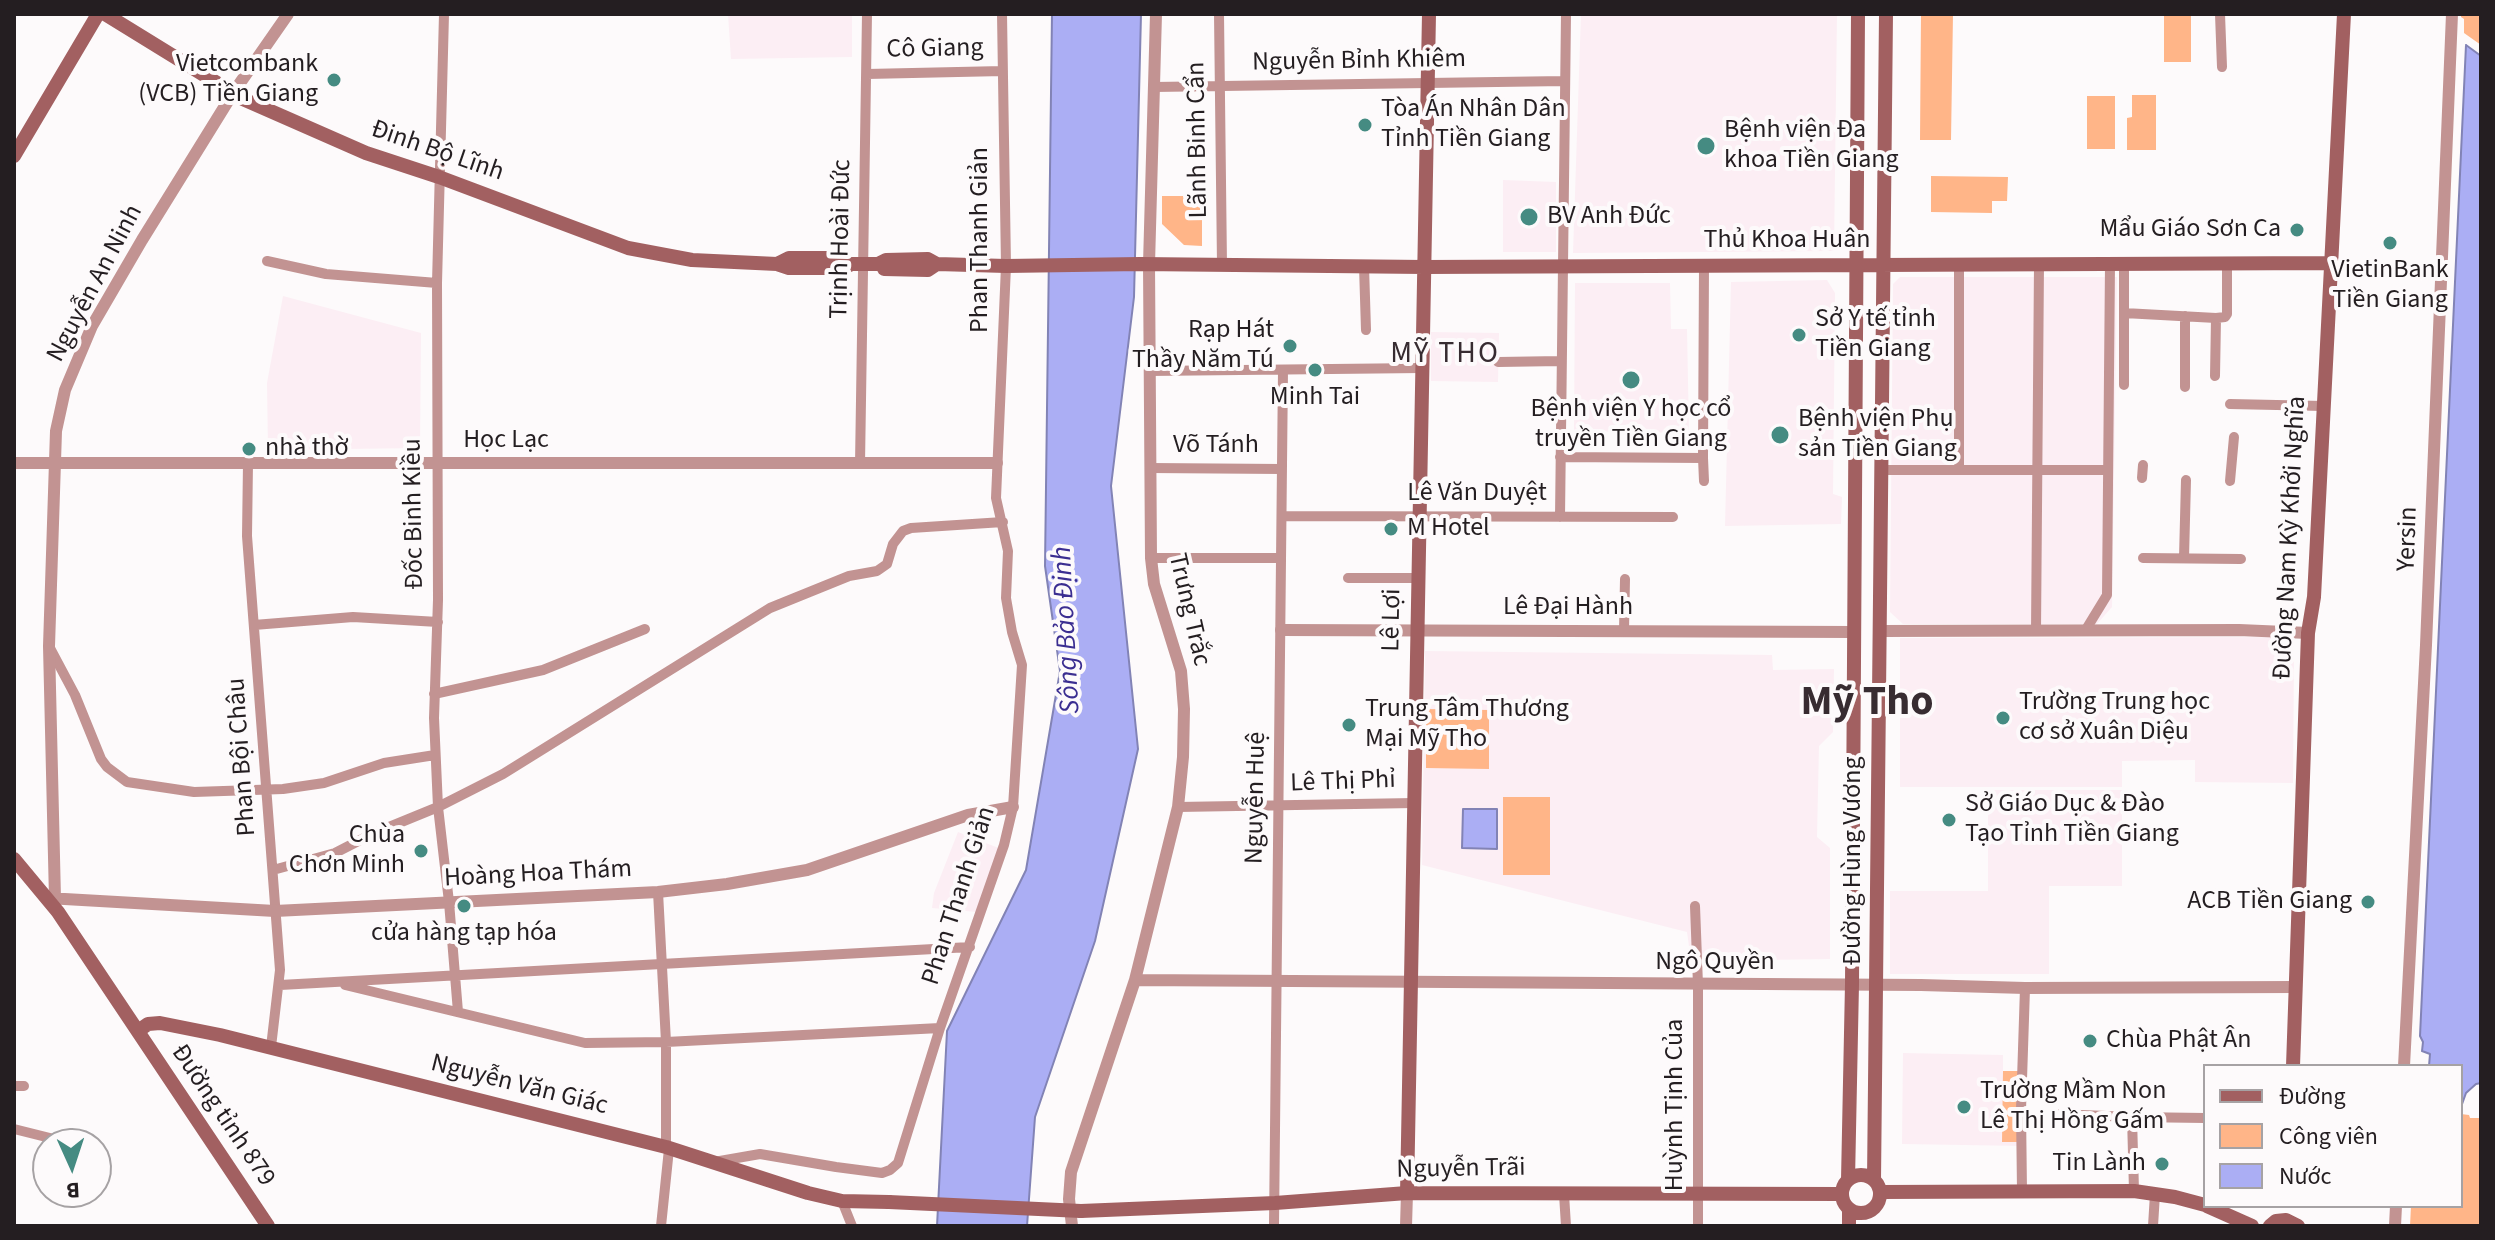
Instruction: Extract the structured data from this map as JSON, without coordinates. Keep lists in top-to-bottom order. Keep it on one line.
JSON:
{"streets":{"main road":["Đinh Bộ Lĩnh","Thủ Khoa Huân","Đường Nam Kỳ Khởi Nghĩa","Lê Lợi","Đường Hùng Vương","Nguyễn Văn Giác","Đường tỉnh 879","Nguyễn Trãi"],"street":["Cô Giang","Nguyễn Bỉnh Khiêm","Lãnh Binh Cẩn","Trịnh Hoài Đức","Phan Thanh Giản","Nguyễn An Ninh","Học Lạc","Võ Tánh","Lê Văn Duyệt","Đốc Binh Kiều","Yersin","Lê Đại Hành","Trưng Trắc","Phan Bội Châu","Lê Thị Phỉ","Nguyễn Huệ","Hoàng Hoa Thám","Ngô Quyền","Huỳnh Tịnh Của"]},"crossings":[["Cô Giang","Trịnh Hoài Đức"],["Cô Giang","Phan Thanh Giản"],["Nguyễn Bỉnh Khiêm","Lãnh Binh Cẩn"],["Nguyễn Bỉnh Khiêm","Trưng Trắc"],["Nguyễn Bỉnh Khiêm","Lê Lợi"],["Lãnh Binh Cẩn","Thủ Khoa Huân"],["Đinh Bộ Lĩnh","Trịnh Hoài Đức"],["Đinh Bộ Lĩnh","Phan Thanh Giản"],["Đinh Bộ Lĩnh","Thủ Khoa Huân"],["Đinh Bộ Lĩnh","Nguyễn An Ninh"],["Đinh Bộ Lĩnh","Đốc Binh Kiều"],["Đinh Bộ Lĩnh","Trưng Trắc"],["Trịnh Hoài Đức","Học Lạc"],["Phan Thanh Giản","Học Lạc"],["Phan Thanh Giản","Hoàng Hoa Thám"],["Phan Thanh Giản","Nguyễn Văn Giác"],["Thủ Khoa Huân","Đường Nam Kỳ Khởi Nghĩa"],["Thủ Khoa Huân","Trưng Trắc"],["Thủ Khoa Huân","Lê Lợi"],["Thủ Khoa Huân","Đường Hùng Vương"],["Nguyễn An Ninh","Học Lạc"],["Nguyễn An Ninh","Hoàng Hoa Thám"],["Nguyễn An Ninh","Đường tỉnh 879"],["Học Lạc","Đốc Binh Kiều"],["Học Lạc","Phan Bội Châu"],["Võ Tánh","Trưng Trắc"],["Võ Tánh","Nguyễn Huệ"],["Lê Văn Duyệt","Lê Lợi"],["Lê Văn Duyệt","Nguyễn Huệ"],["Đốc Binh Kiều","Hoàng Hoa Thám"],["Đường Nam Kỳ Khởi Nghĩa","Ngô Quyền"],["Lê Đại Hành","Lê Lợi"],["Lê Đại Hành","Nguyễn Huệ"],["Lê Đại Hành","Đường Hùng Vương"],["Trưng Trắc","Lê Thị Phỉ"],["Trưng Trắc","Ngô Quyền"],["Lê Lợi","Lê Thị Phỉ"],["Lê Lợi","Ngô Quyền"],["Lê Lợi","Nguyễn Trãi"],["Phan Bội Châu","Hoàng Hoa Thám"],["Phan Bội Châu","Nguyễn Văn Giác"],["Lê Thị Phỉ","Nguyễn Huệ"],["Nguyễn Huệ","Ngô Quyền"],["Nguyễn Huệ","Nguyễn Trãi"],["Đường Hùng Vương","Ngô Quyền"],["Đường Hùng Vương","Nguyễn Trãi"],["Hoàng Hoa Thám","Đường tỉnh 879"],["Ngô Quyền","Huỳnh Tịnh Của"],["Nguyễn Văn Giác","Đường tỉnh 879"],["Nguyễn Văn Giác","Nguyễn Trãi"],["Huỳnh Tịnh Của","Nguyễn Trãi"]],"districts":["MỸ THO","Mỹ Tho"],"water":["Sông Bảo Định"],"places":["Vietcombank (VCB) Tiền Giang","Tòa Án Nhân Dân Tỉnh Tiền Giang","Bệnh viện Đa khoa Tiền Giang","BV Anh Đức","Mẩu Giáo Sơn Ca","VietinBank Tiền Giang","Sở Y tế tỉnh Tiền Giang","Rạp Hát Thầy Năm Tú","Minh Tai","Bệnh viện Y học cổ truyền Tiền Giang","Bệnh viện Phụ sản Tiền Giang","nhà thờ","M Hotel","Trường Trung học cơ sở Xuân Diệu","Trung Tâm Thương Mại Mỹ Tho","Sở Giáo Dục & Đào Tạo Tỉnh Tiền Giang","Chùa Chơn Minh","ACB Tiền Giang","cửa hàng tạp hóa","Chùa Phật Ân","Trường Mầm Non Lê Thị Hồng Gấm","Tin Lành"],"legend":["Đường","Công viên","Nước"],"north":"bottom"}
